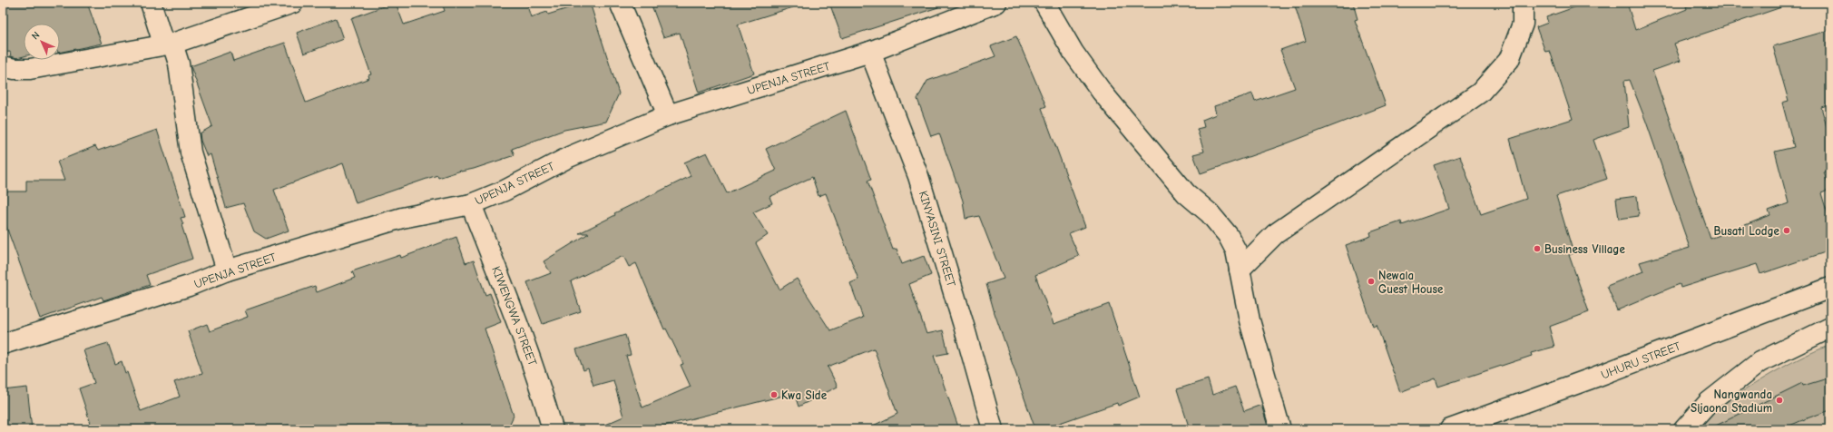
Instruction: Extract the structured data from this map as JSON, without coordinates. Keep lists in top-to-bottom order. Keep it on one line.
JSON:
{"streets":{"street":["UPENJA STREET","KINYASINI STREET","KIWENGWA STREET","UHURU STREET"]},"crossings":[["UPENJA STREET","KINYASINI STREET"],["UPENJA STREET","KIWENGWA STREET"]],"places":["Busati Lodge","Business Village","Newala Guest House","Kwa Side","Nangwanda Sijaona Stadium"],"north":"top left"}
